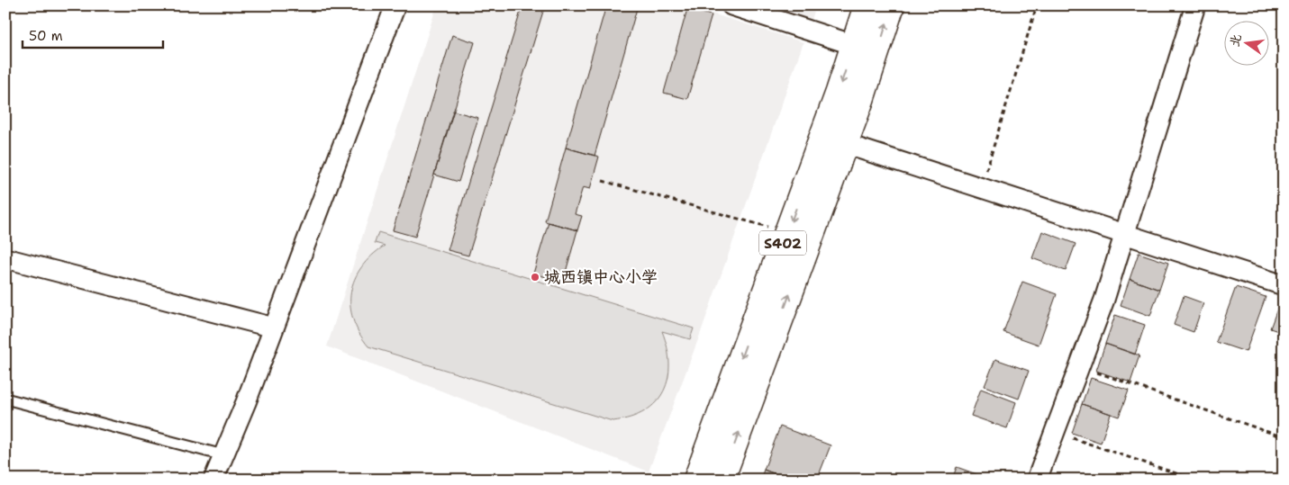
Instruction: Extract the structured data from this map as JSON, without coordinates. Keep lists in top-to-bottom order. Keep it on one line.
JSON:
{"streets":{"main road":["S402"]},"places":["城西镇中心小学"],"scale_bar":"50 m","north":"left"}
